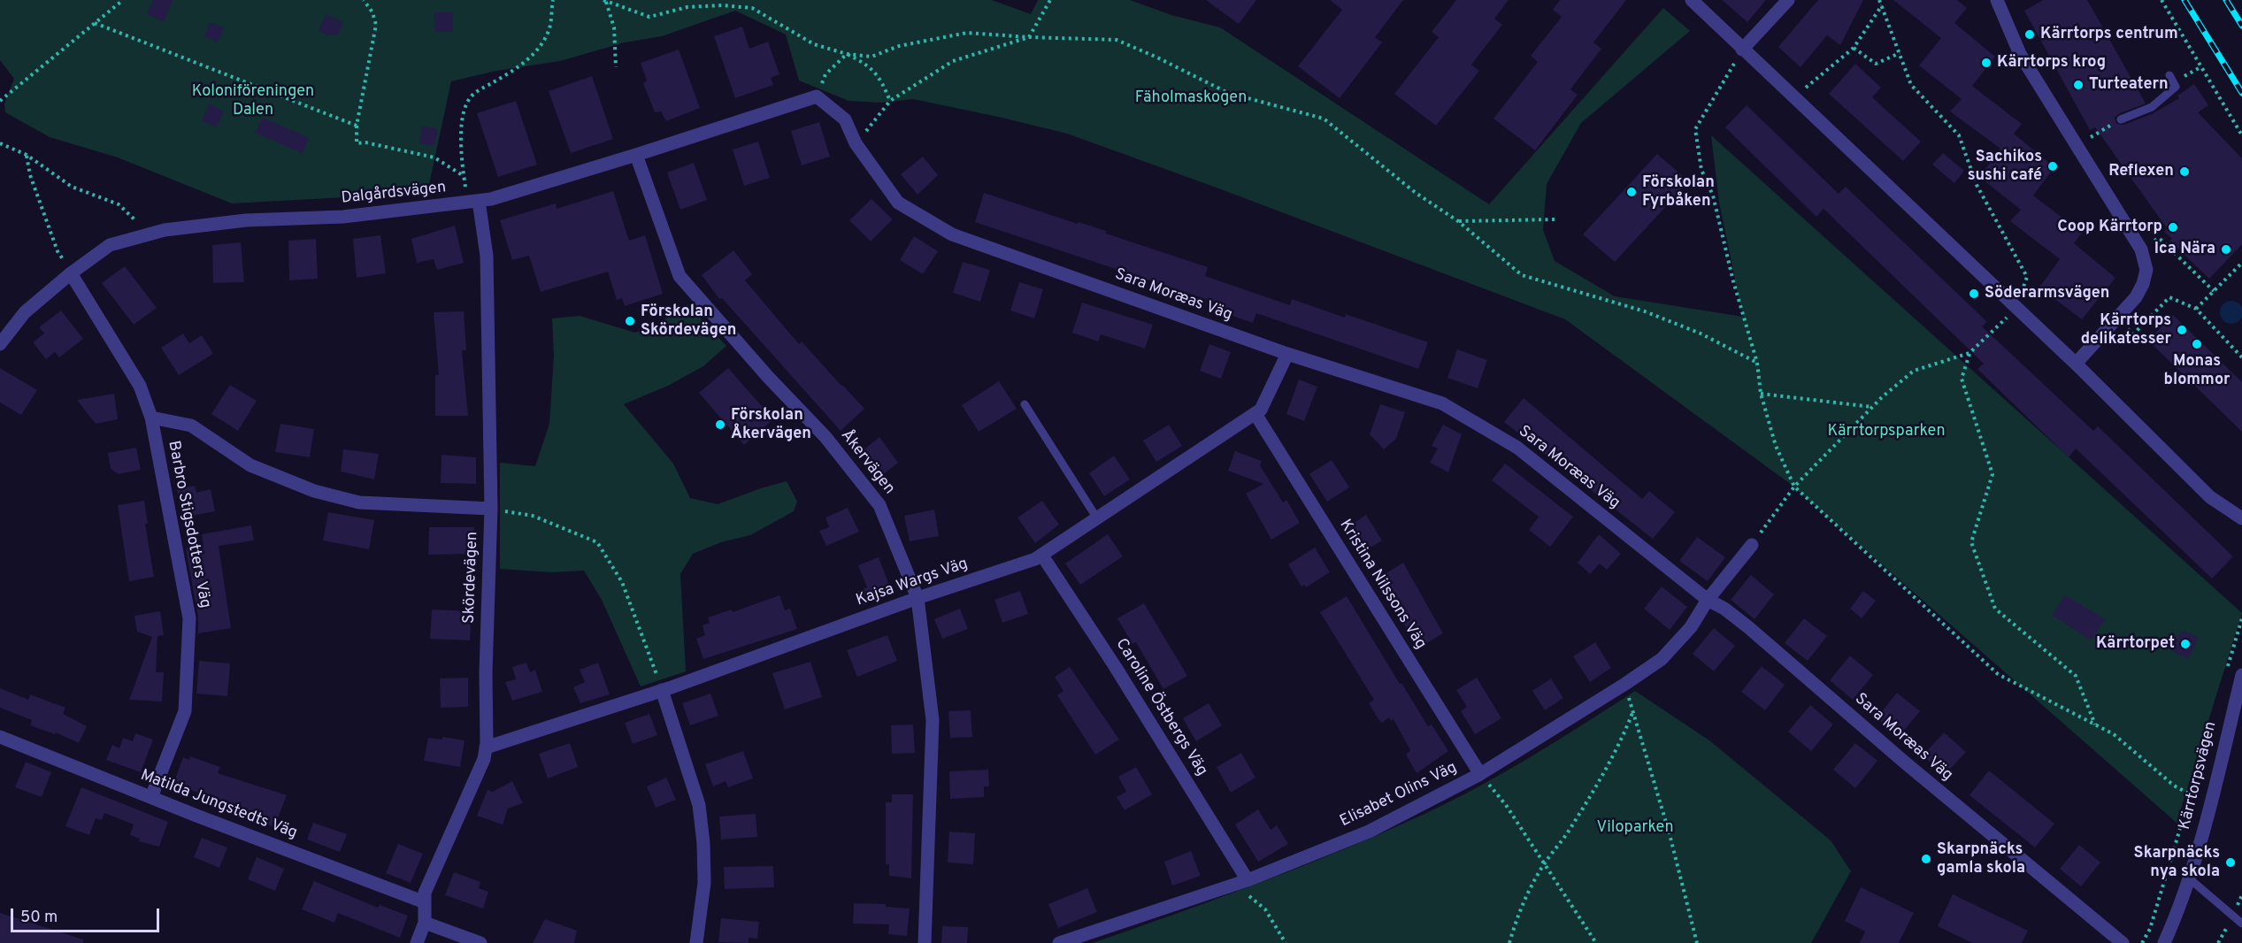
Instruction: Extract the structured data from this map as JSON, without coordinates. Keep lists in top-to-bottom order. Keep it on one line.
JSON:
{"streets":{"street":["Dalgårdsvägen","Sara Moræas Väg","Åkervägen","Barbro Stigsdotters Väg","Skördevägen","Kajsa Wargs Väg","Kristina Nilssons Väg","Caroline Östbergs Väg","Kärrtorpsvägen","Elisabet Olins Väg","Matilda Jungstedts Väg"]},"crossings":[["Dalgårdsvägen","Sara Moræas Väg"],["Dalgårdsvägen","Åkervägen"],["Dalgårdsvägen","Barbro Stigsdotters Väg"],["Dalgårdsvägen","Skördevägen"],["Sara Moræas Väg","Kajsa Wargs Väg"],["Sara Moræas Väg","Elisabet Olins Väg"],["Åkervägen","Kajsa Wargs Väg"],["Barbro Stigsdotters Väg","Matilda Jungstedts Väg"],["Skördevägen","Kajsa Wargs Väg"],["Skördevägen","Matilda Jungstedts Väg"],["Kajsa Wargs Väg","Kristina Nilssons Väg"],["Kajsa Wargs Väg","Caroline Östbergs Väg"],["Kristina Nilssons Väg","Elisabet Olins Väg"],["Caroline Östbergs Väg","Elisabet Olins Väg"]],"parks":["Koloniföreningen Dalen","Fäholmaskogen","Kärrtorpsparken","Viloparken"],"places":["Kärrtorps centrum","Kärrtorps krog","Turteatern","Sachikos sushi café","Reflexen","Förskolan Fyrbåken","Coop Kärrtorp","Ica Nära","Söderarmsvägen","Förskolan Skördevägen","Kärrtorps delikatesser","Monas blommor","Förskolan Åkervägen","Kärrtorpet","Skarpnäcks gamla skola","Skarpnäcks nya skola"],"scale_bar":"50 m"}
